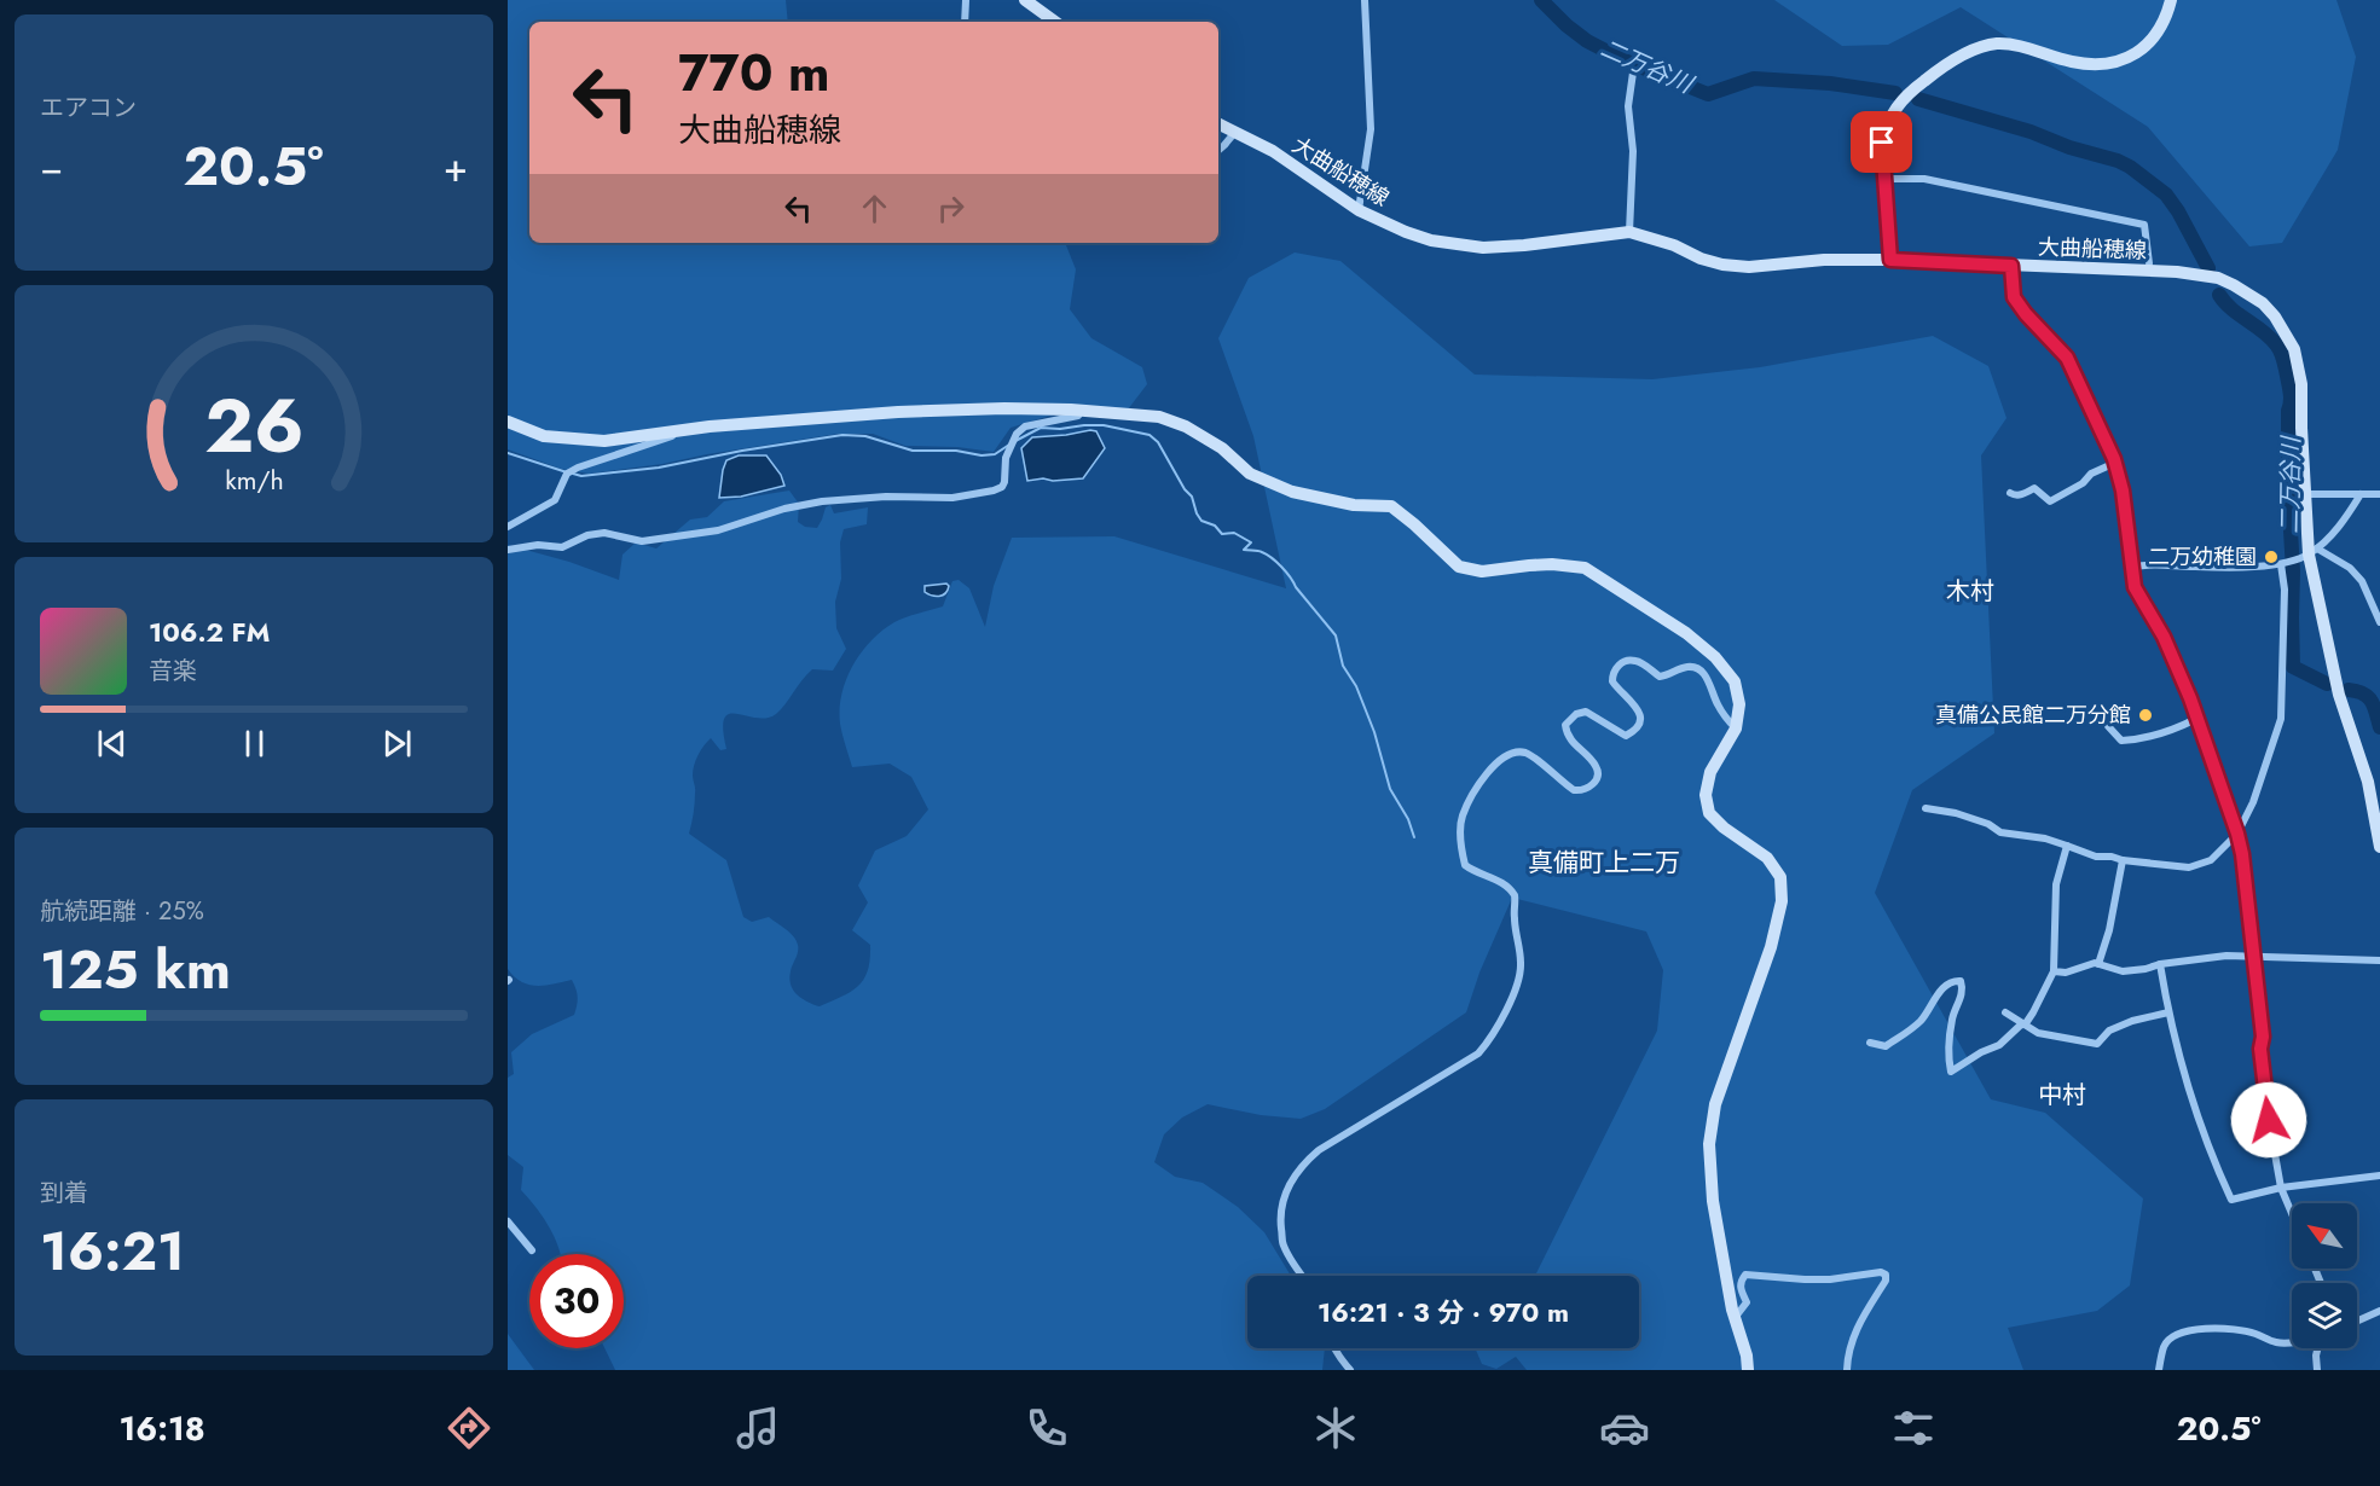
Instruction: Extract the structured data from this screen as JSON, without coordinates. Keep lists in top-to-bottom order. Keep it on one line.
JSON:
{"streets":{"main road":["大曲船穂線"]},"districts":["木村","真備町上二万","中村"],"water":["二万谷川"],"places":["二万幼稚園","真備公民館二万分館"],"north":"top left","page":{"tile":["エアコン",["航続距離 · 25%","125 km"],["到着","16:21"]],"turn":["770 m","大曲船穂線"],"heat":["−","20.5°","+"],"song":["106.2 FM","音楽"],"limit":"30","trip":"16:21 · 3 分 · 970 m","tabs":["16:18","20.5°"],"gauge":["26","km/h"]}}
